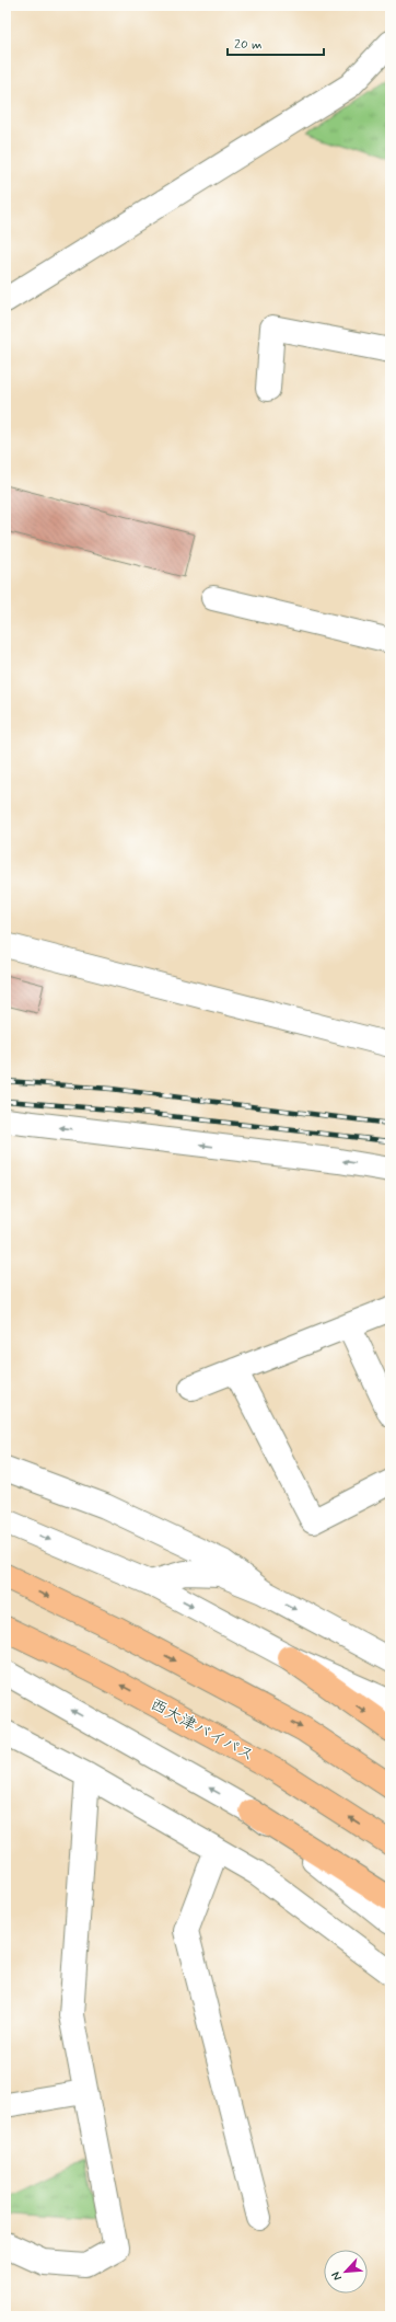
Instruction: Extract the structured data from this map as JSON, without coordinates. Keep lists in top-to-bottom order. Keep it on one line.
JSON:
{"streets":{"highway":["西大津バイパス"]},"scale_bar":"20 m","north":"bottom left"}
